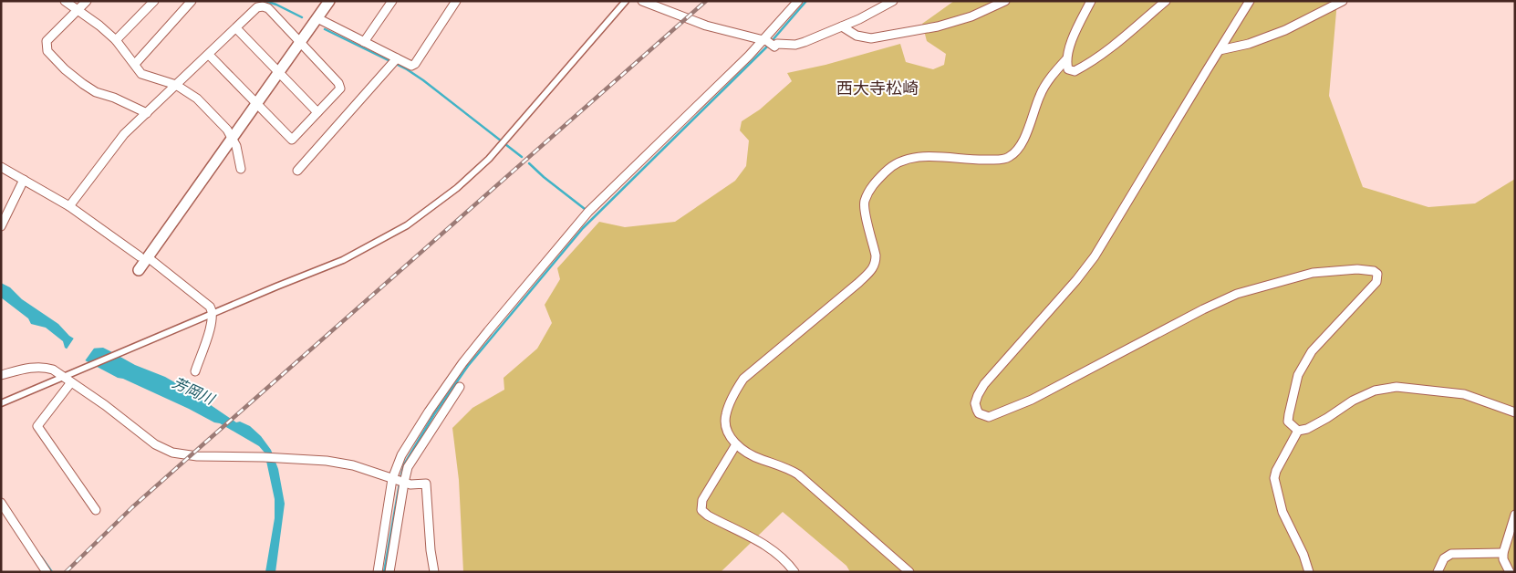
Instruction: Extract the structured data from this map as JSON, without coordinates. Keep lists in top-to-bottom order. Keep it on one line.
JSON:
{"districts":["西大寺松崎"],"water":["芳岡川"]}
